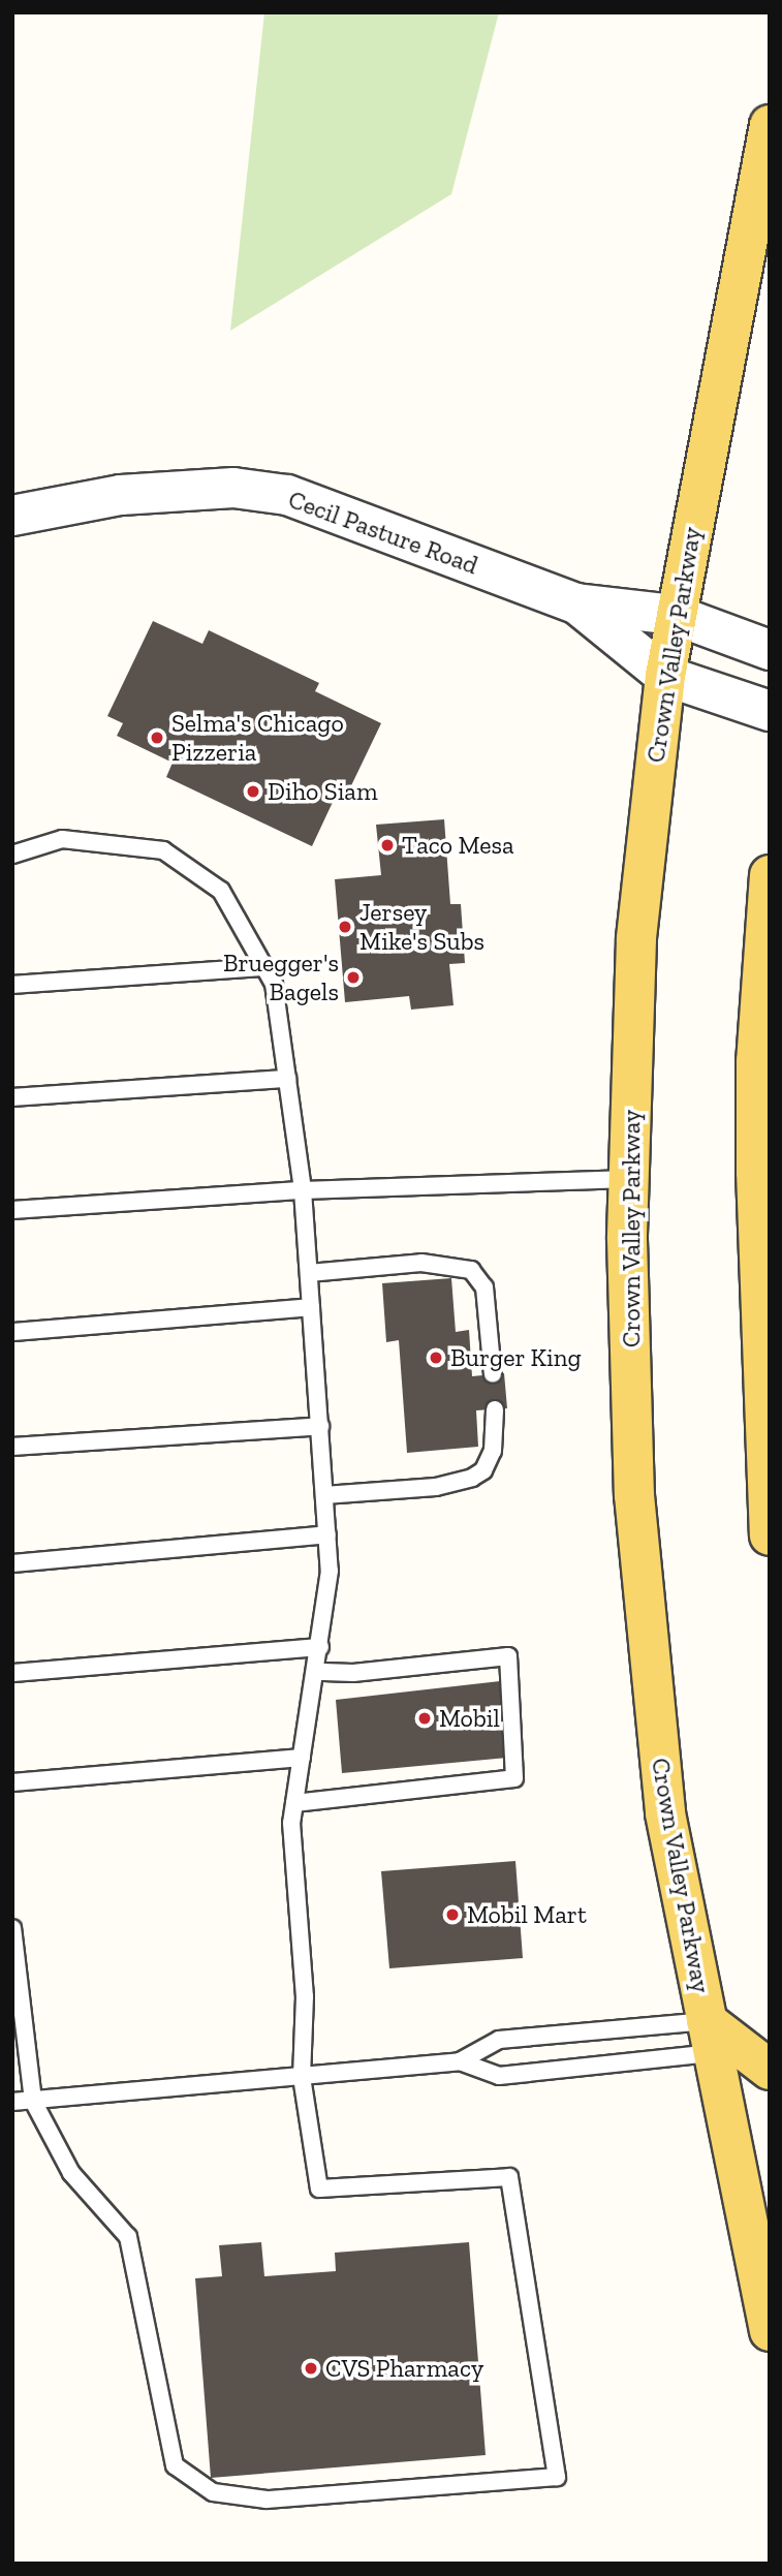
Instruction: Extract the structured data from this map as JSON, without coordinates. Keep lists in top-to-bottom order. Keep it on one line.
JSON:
{"streets":{"main road":["Crown Valley Parkway"],"street":["Cecil Pasture Road"]},"crossings":[["Cecil Pasture Road","Crown Valley Parkway"]],"places":["Selma's Chicago Pizzeria","Diho Siam","Taco Mesa","Jersey Mike's Subs","Bruegger's Bagels","Burger King","Mobil","Mobil Mart","CVS Pharmacy"]}
